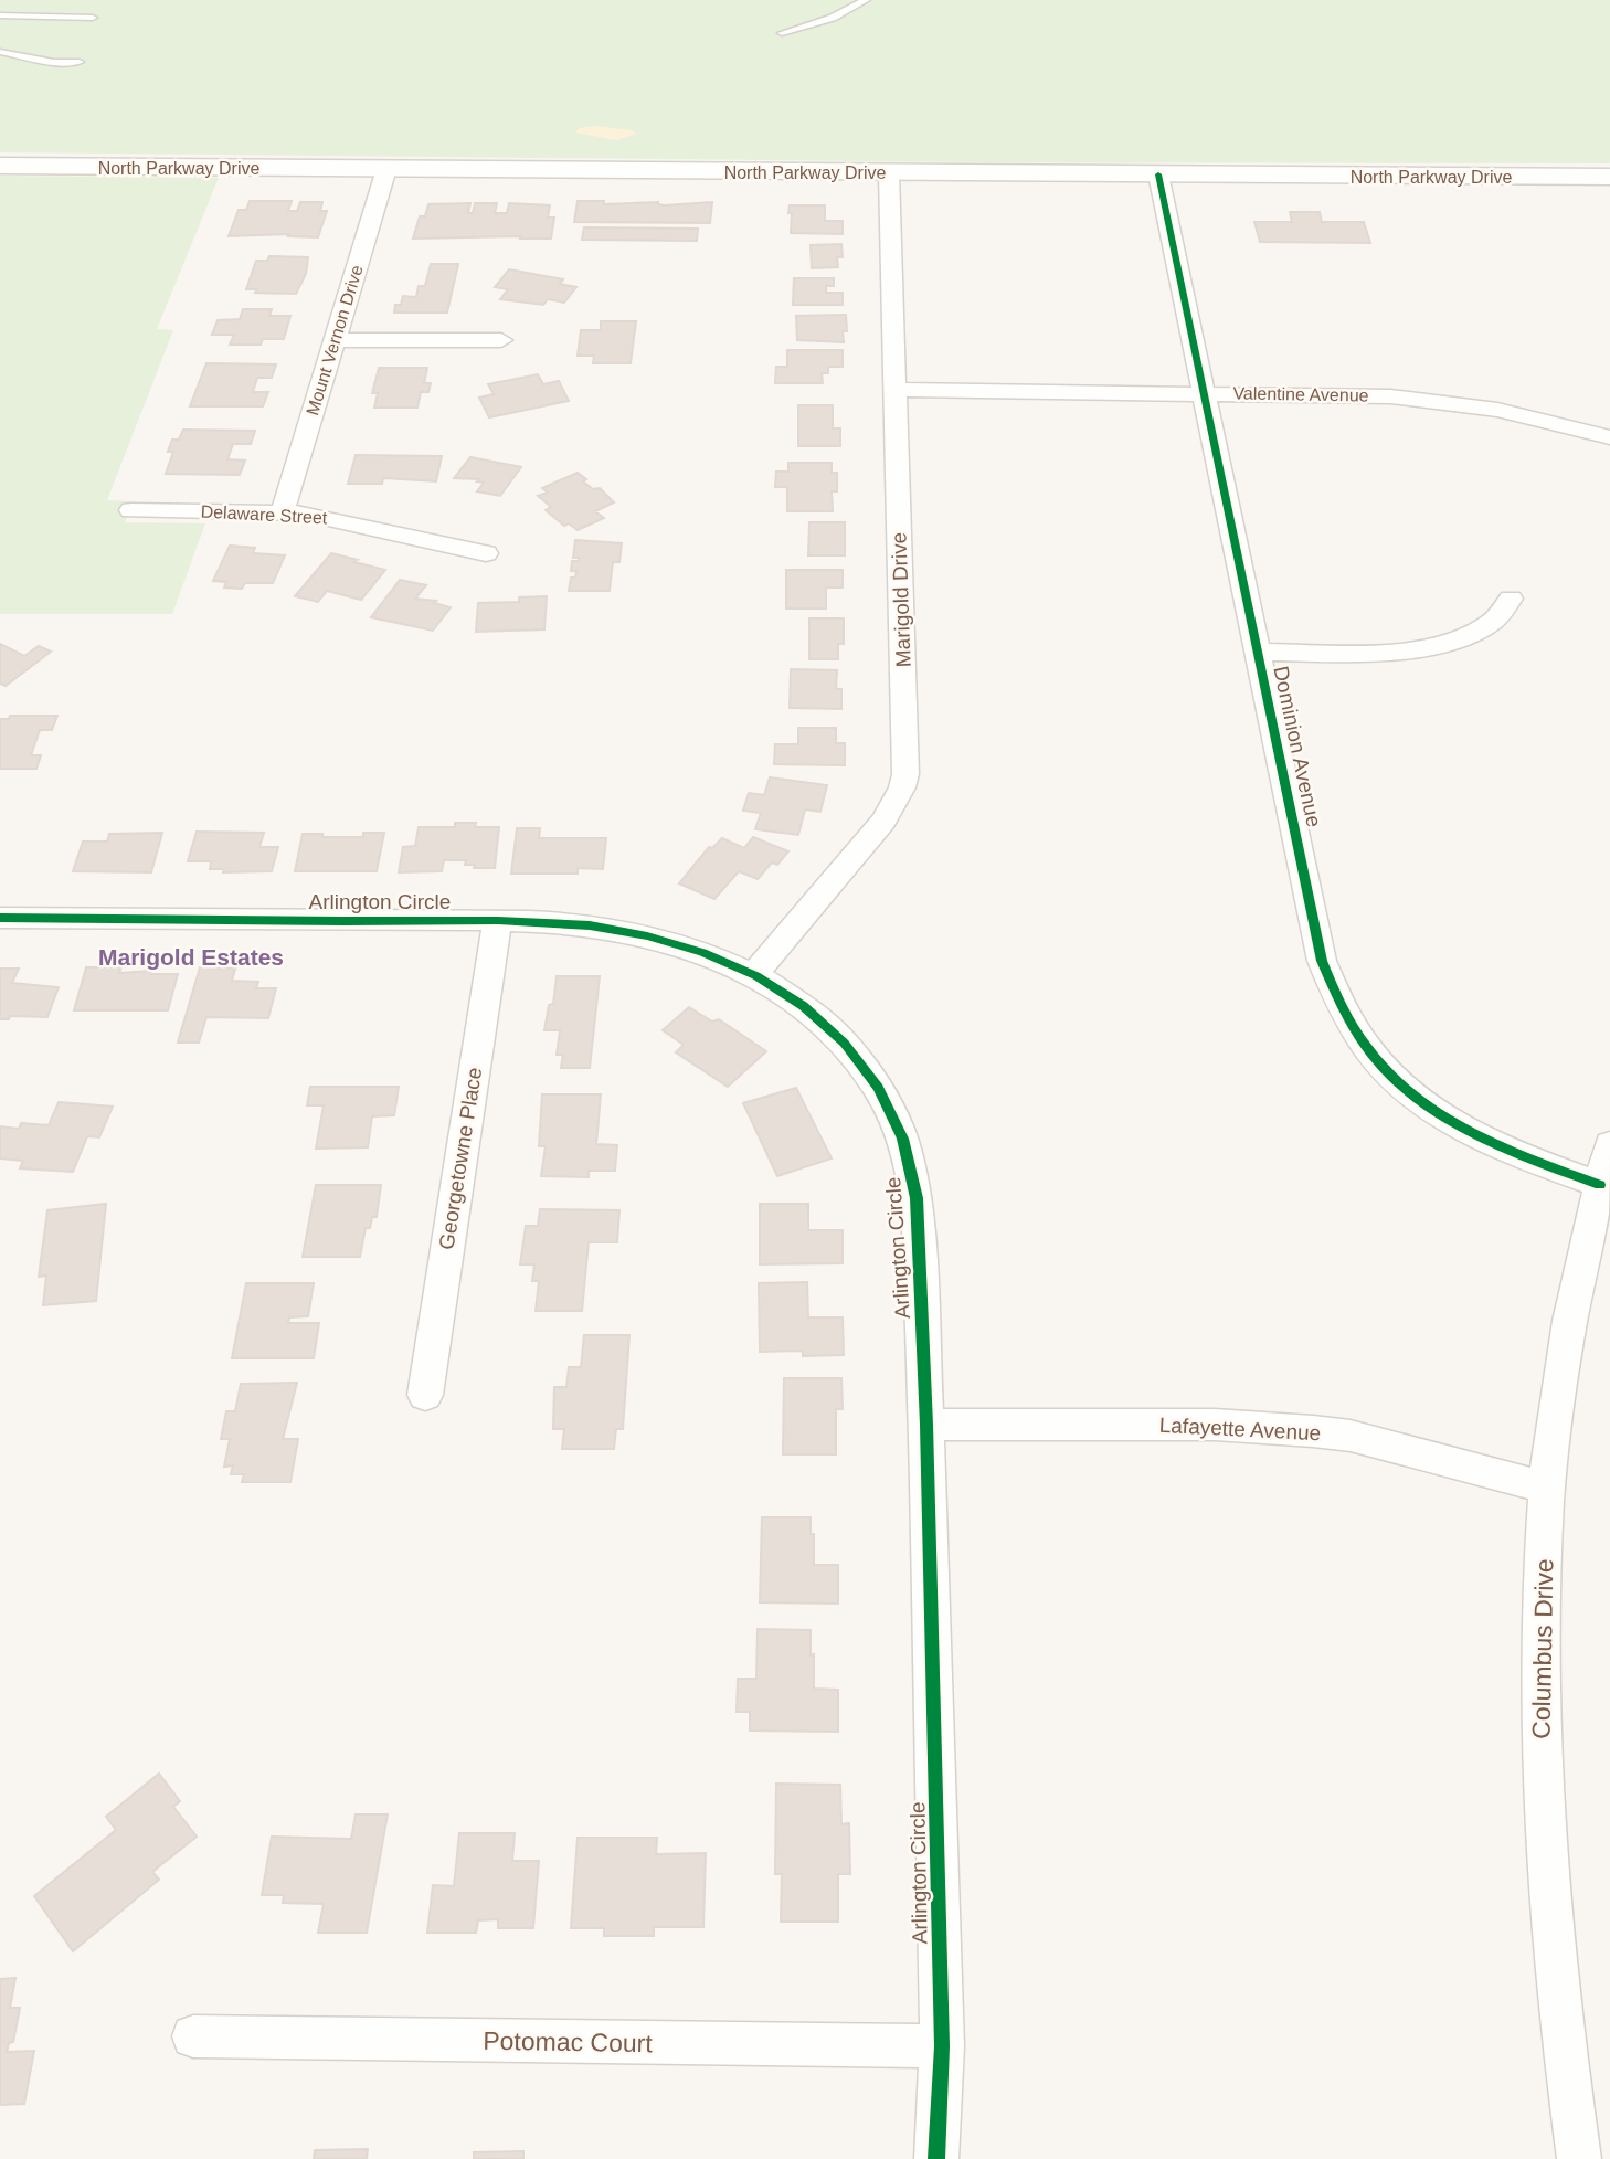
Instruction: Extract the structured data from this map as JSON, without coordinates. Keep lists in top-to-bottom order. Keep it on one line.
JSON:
{"streets":{"main road":["North Parkway Drive"],"street":["Mount Vernon Drive","Valentine Avenue","Delaware Street","Marigold Drive","Dominion Avenue","Arlington Circle","Georgetowne Place","Lafayette Avenue","Columbus Drive","Potomac Court"]},"crossings":[["North Parkway Drive","Mount Vernon Drive"],["North Parkway Drive","Marigold Drive"],["North Parkway Drive","Dominion Avenue"],["Mount Vernon Drive","Delaware Street"],["Valentine Avenue","Marigold Drive"],["Valentine Avenue","Dominion Avenue"],["Marigold Drive","Arlington Circle"],["Dominion Avenue","Columbus Drive"],["Arlington Circle","Georgetowne Place"],["Arlington Circle","Lafayette Avenue"],["Arlington Circle","Potomac Court"],["Lafayette Avenue","Columbus Drive"]],"districts":["Marigold Estates"]}
